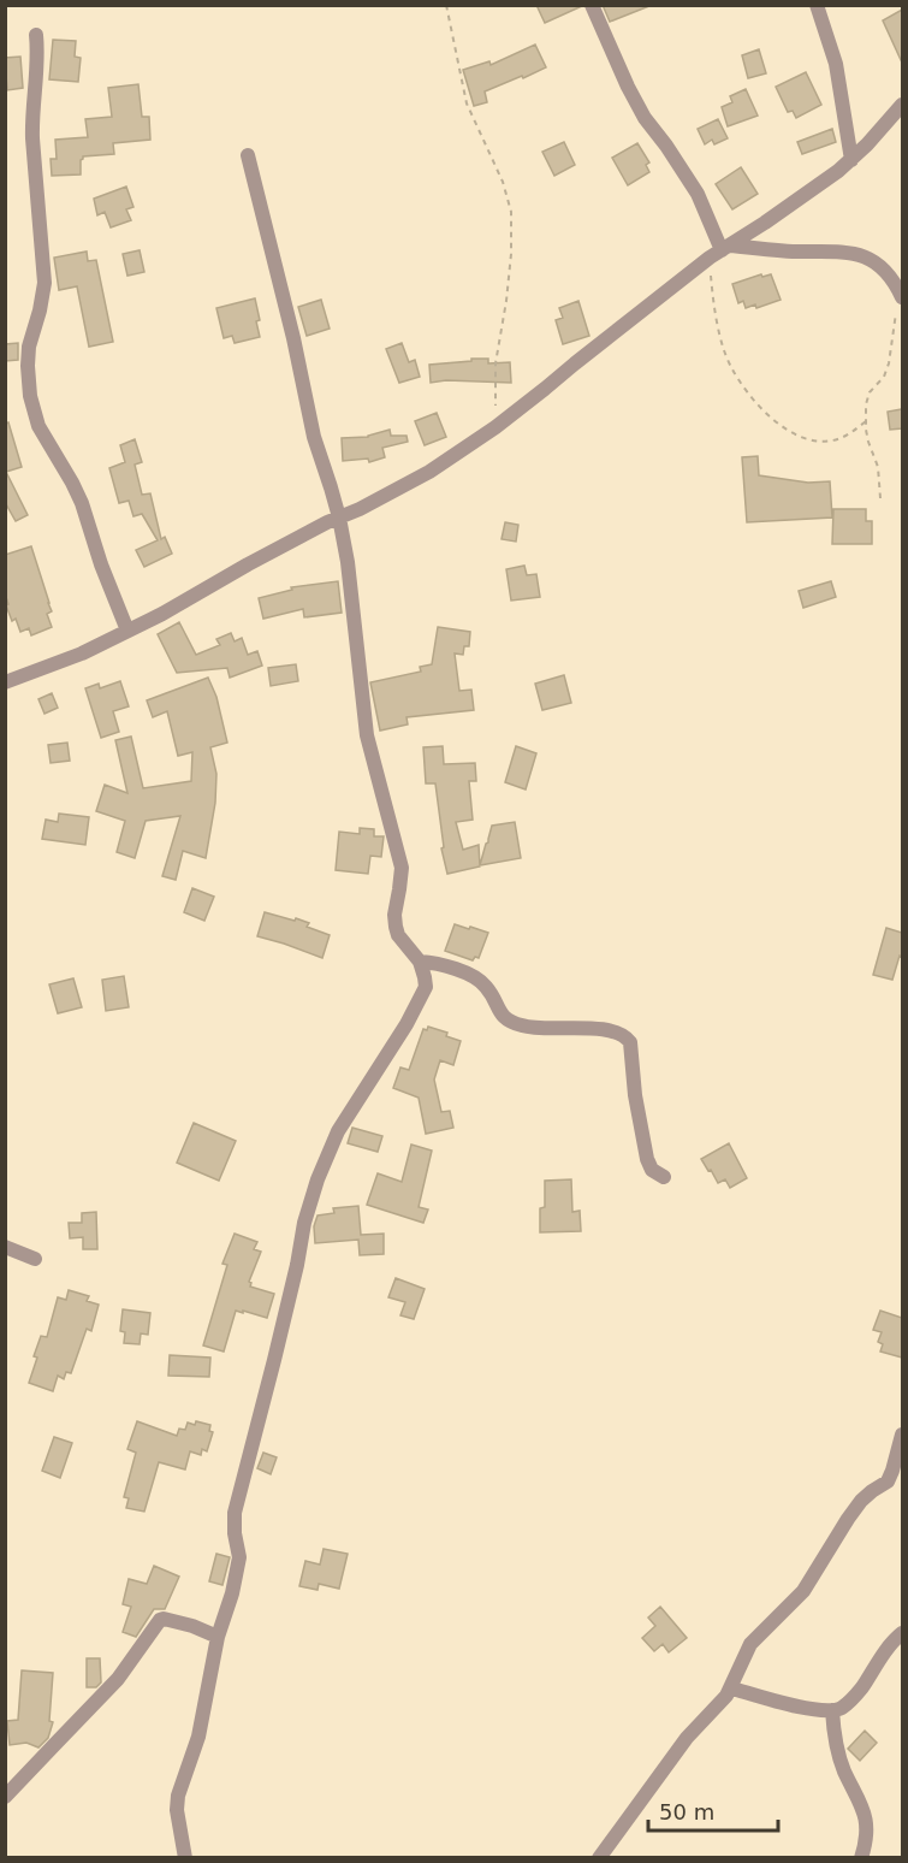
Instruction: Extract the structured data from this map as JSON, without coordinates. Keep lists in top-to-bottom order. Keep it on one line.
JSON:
{"scale_bar":"50 m"}
